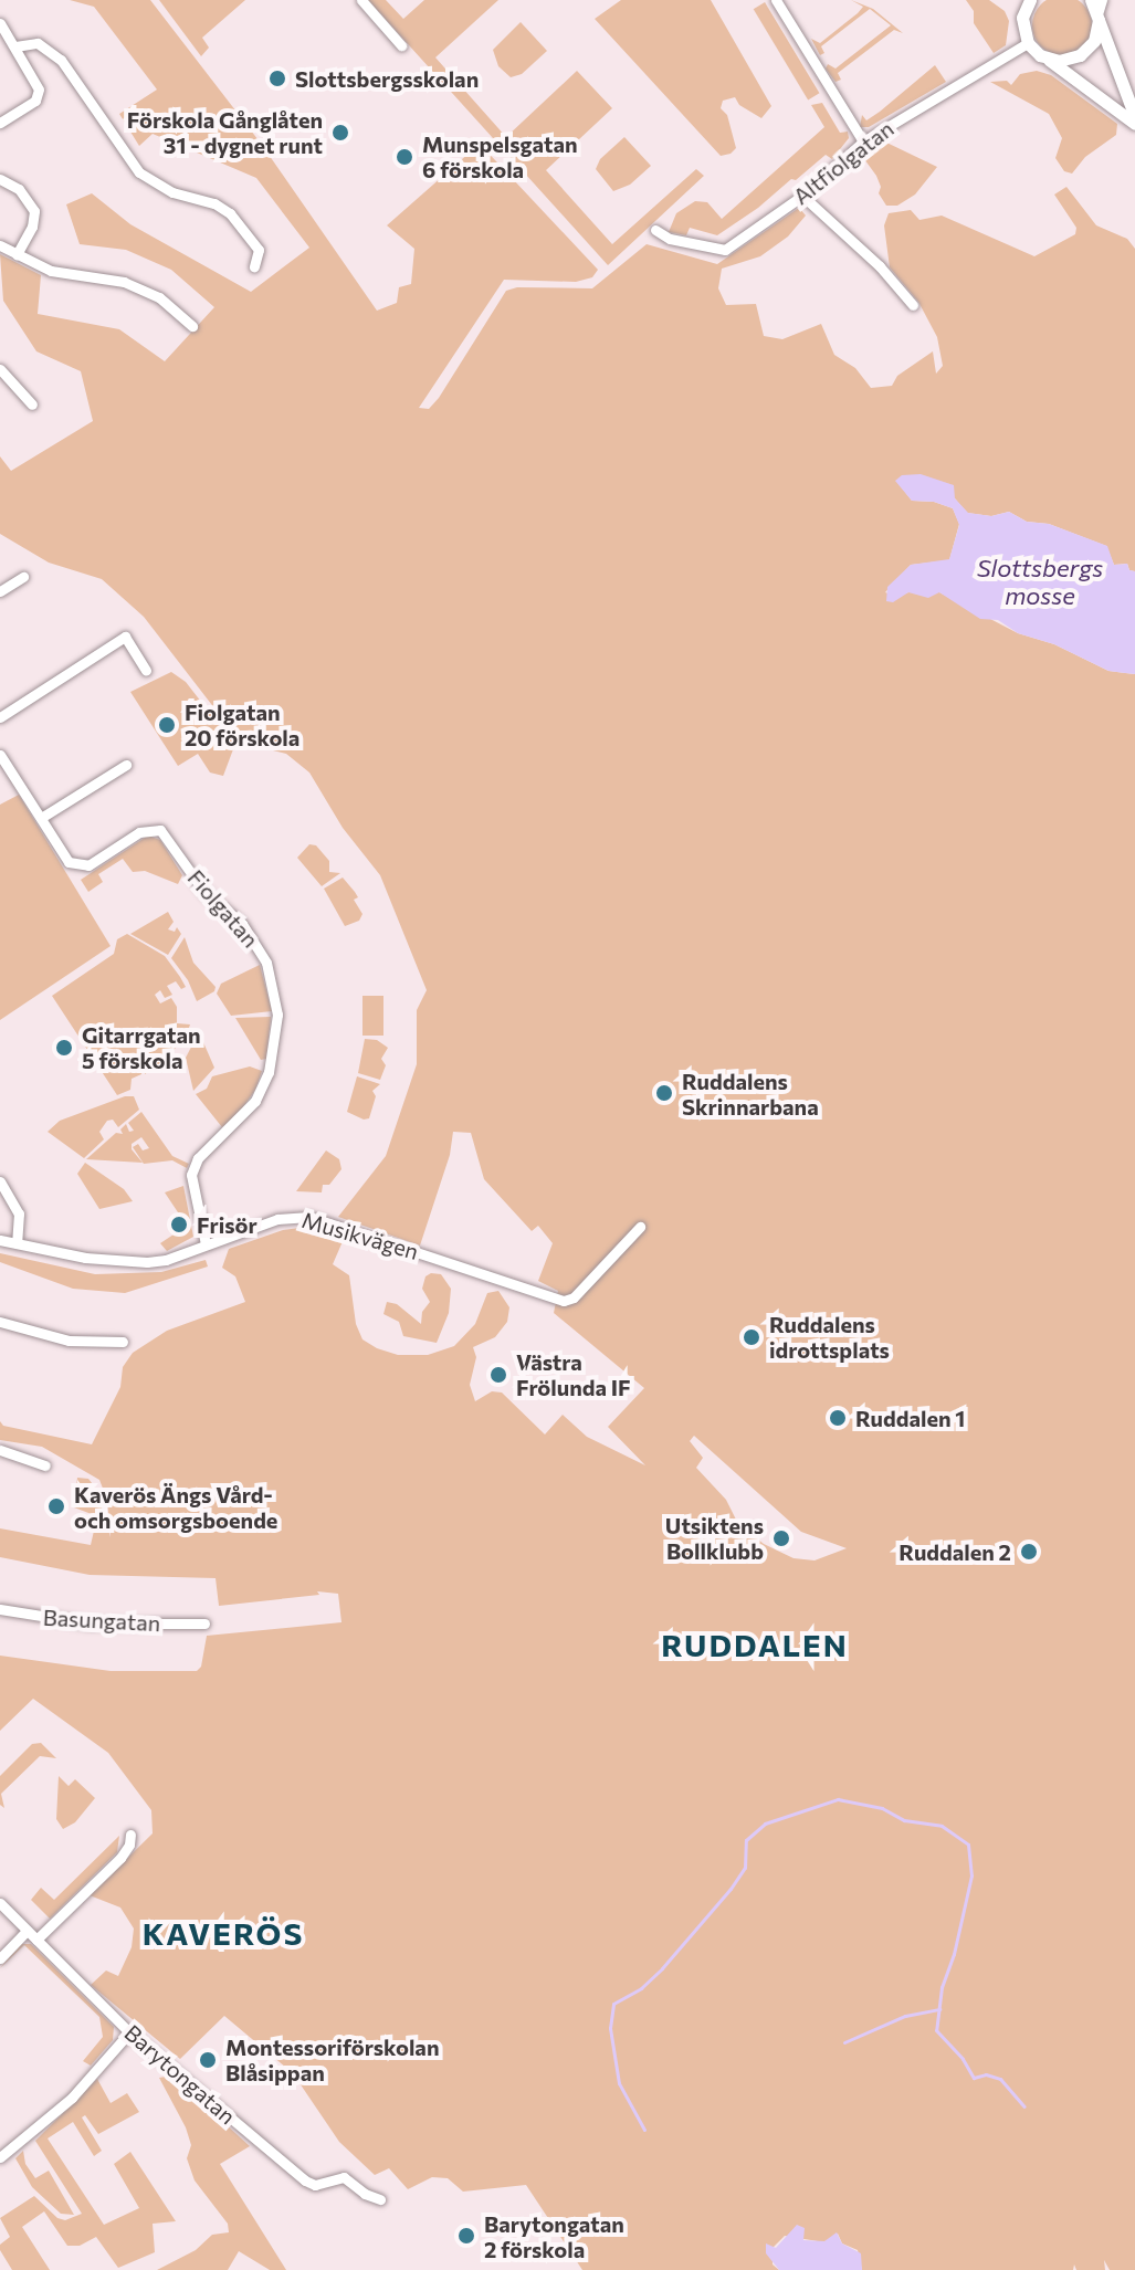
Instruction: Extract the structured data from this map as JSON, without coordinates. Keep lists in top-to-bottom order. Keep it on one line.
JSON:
{"streets":{"street":["Altfiolgatan","Fiolgatan","Musikvägen","Basungatan","Barytongatan"]},"crossings":[["Fiolgatan","Musikvägen"]],"districts":["RUDDALEN","KAVERÖS"],"water":["Slottsbergs mosse"],"places":["Slottsbergsskolan","Förskola Gånglåten 31 - dygnet runt","Munspelsgatan 6 förskola","Fiolgatan 20 förskola","Gitarrgatan 5 förskola","Ruddalens Skrinnarbana","Frisör","Ruddalens idrottsplats","Västra Frölunda IF","Ruddalen 1","Kaverös Ängs Vård- och omsorgsboende","Utsiktens Bollklubb","Ruddalen 2","Montessoriförskolan Blåsippan","Barytongatan 2 förskola"]}
